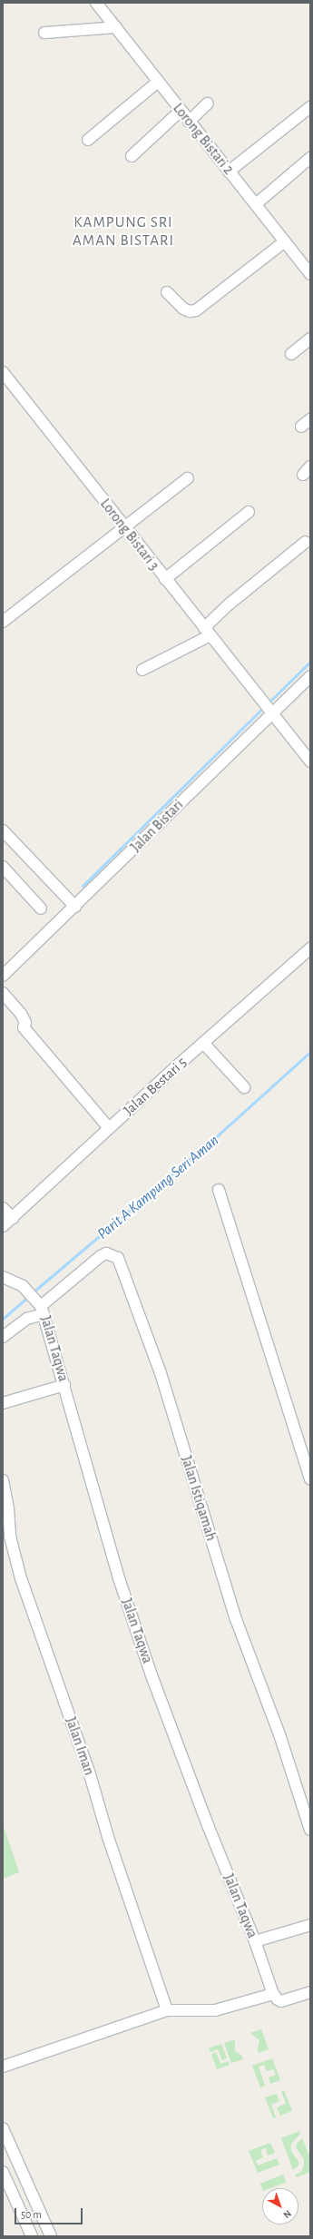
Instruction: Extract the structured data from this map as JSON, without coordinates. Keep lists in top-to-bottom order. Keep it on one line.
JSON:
{"streets":{"street":["Lorong Bistari 2","Lorong Bistari 3","Jalan Bistari","Jalan Bestari 5","Jalan Taqwa","Jalan Istiqamah","Jalan Iman"]},"crossings":[["Lorong Bistari 3","Jalan Bistari"],["Jalan Taqwa","Jalan Istiqamah"]],"districts":["KAMPUNG SRI AMAN BISTARI"],"water":["Parit A Kampung Seri Aman"],"scale_bar":"50 m","north":"bottom right"}
